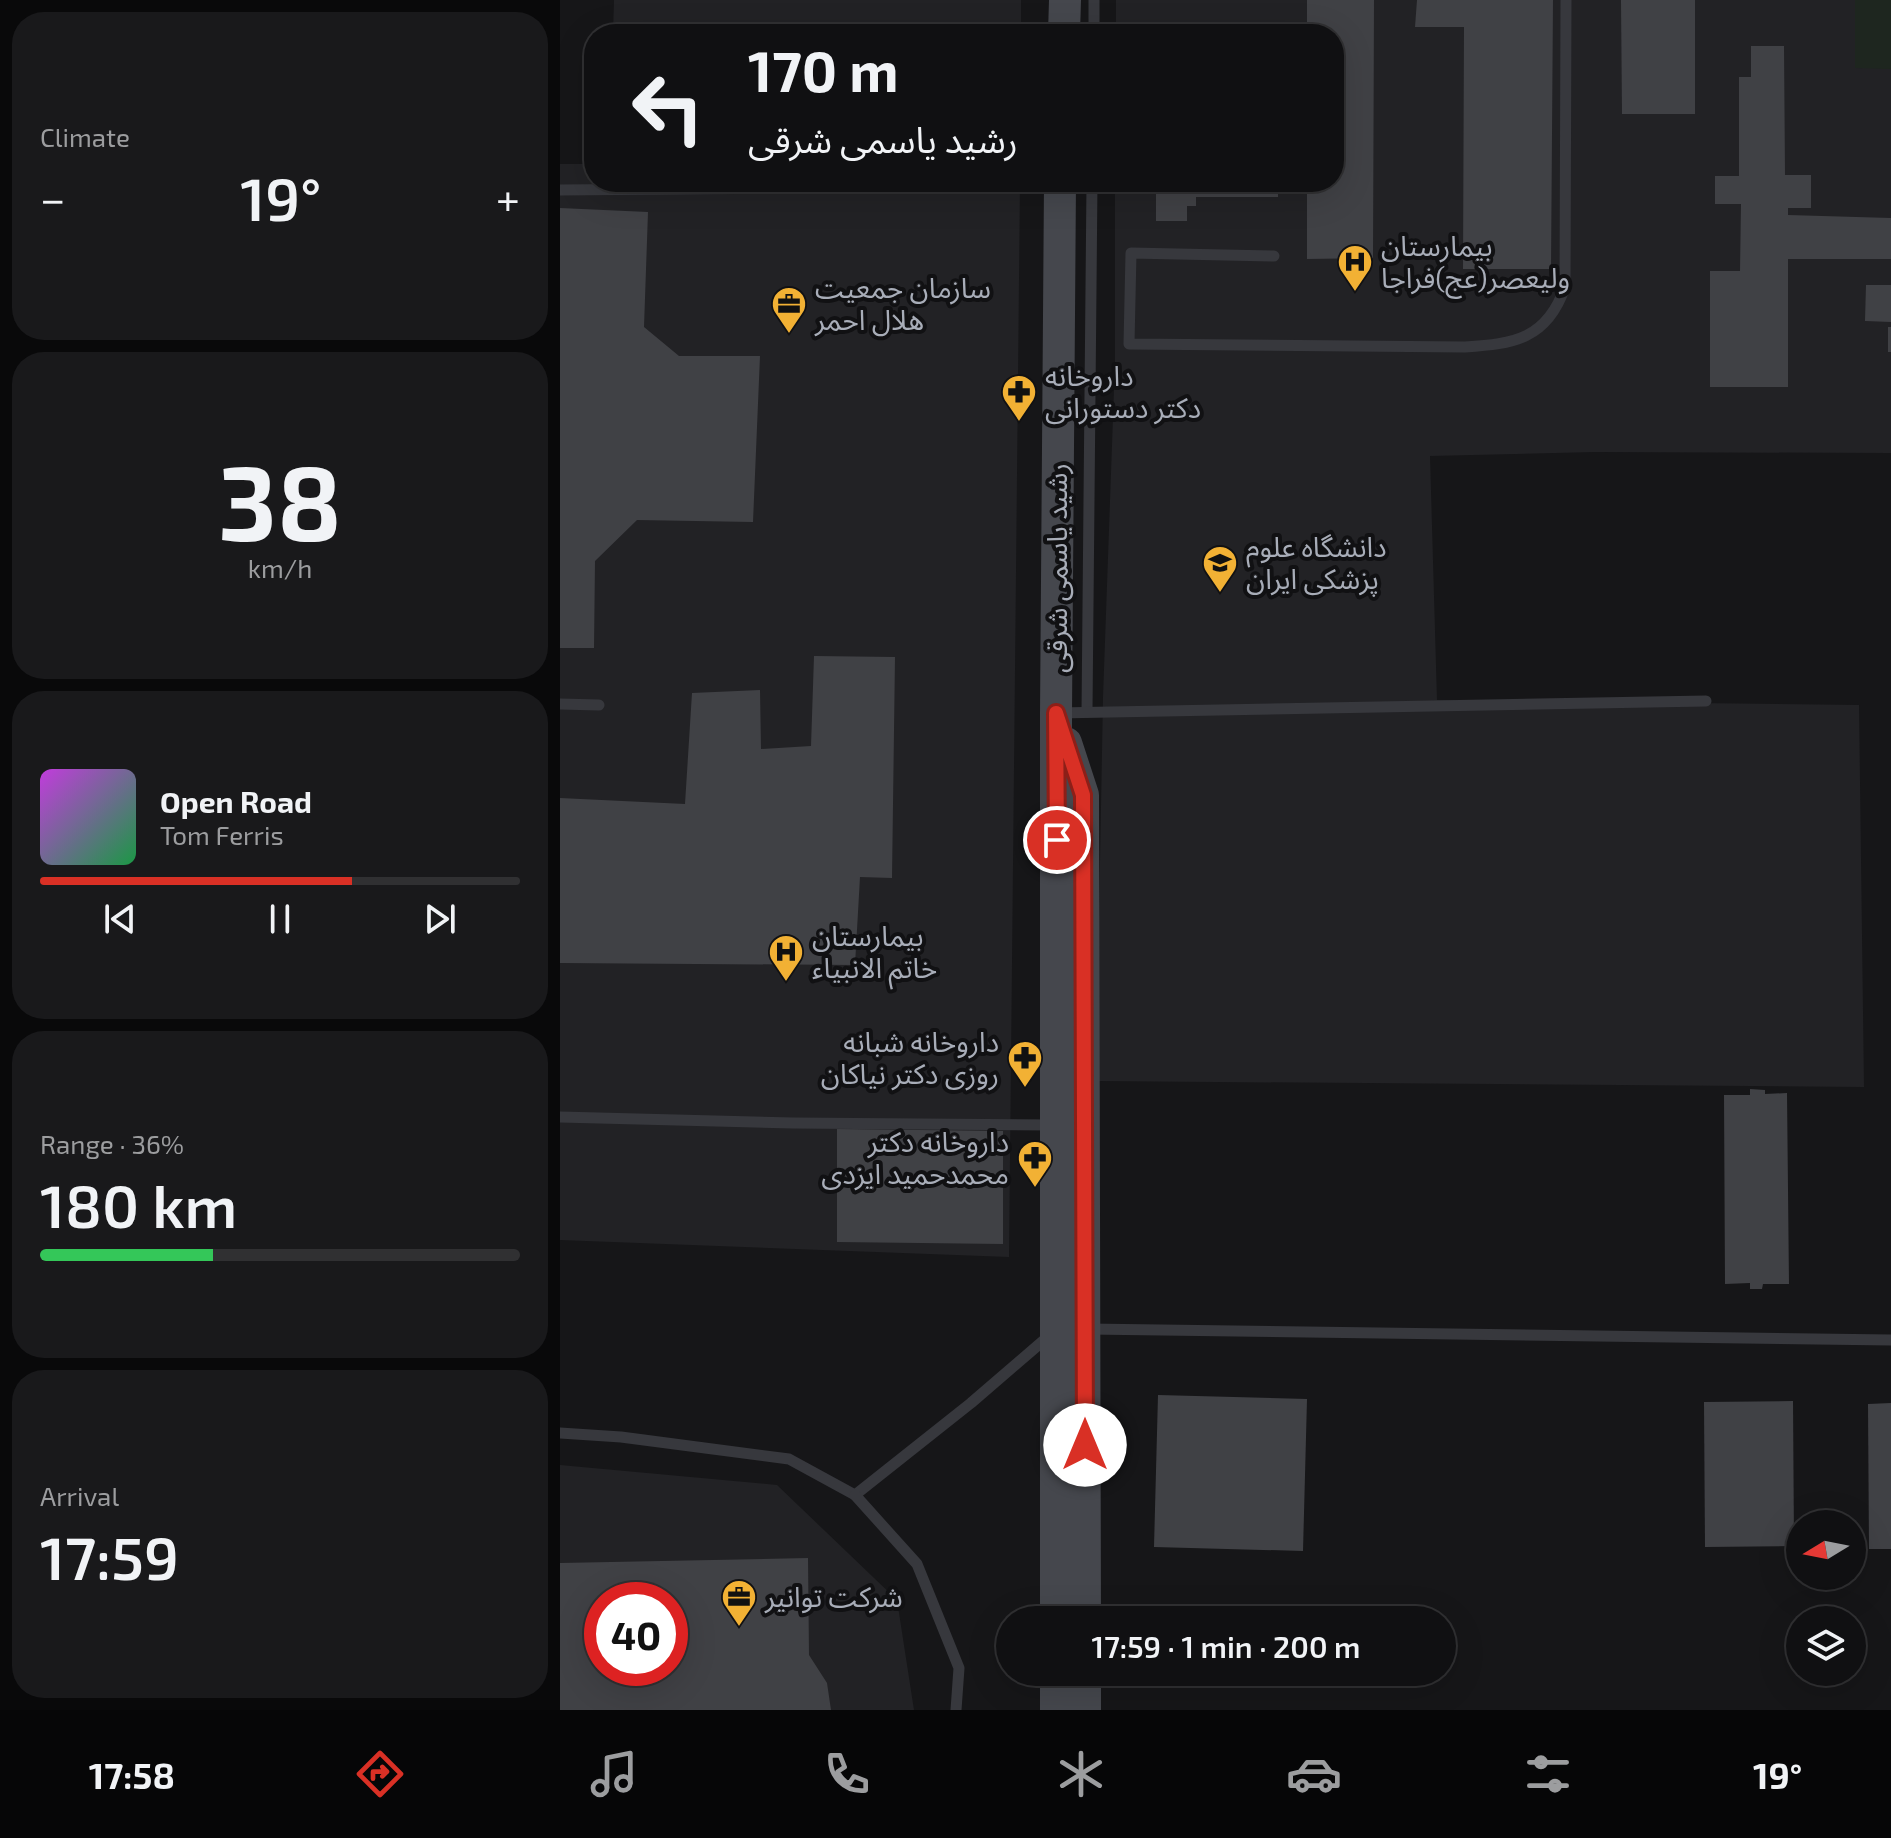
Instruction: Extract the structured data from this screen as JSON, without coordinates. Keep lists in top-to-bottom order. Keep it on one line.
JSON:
{"streets":{"street":["رشید یاسمی شرقی"]},"places":{"hospital":["بیمارستان ولیعصر(عج)فراجا","بیمارستان خاتم الانبیاء"],"office":["سازمان جمعیت هلال احمر","شرکت توانیر"],"pharmacy":["داروخانه دکتر دستورانی","داروخانه شبانه روزی دکتر نیاکان","داروخانه دکتر محمدحمید ایزدی"],"school or university":["دانشگاه علوم پزشکی ایران"]},"north":"left","page":{"tile":["Climate",["38","km/h"],["Range · 36%","180 km"],["Arrival","17:59"]],"turn":["170 m","رشید یاسمی شرقی"],"heat":["−","19°","+"],"song":["Open Road","Tom Ferris"],"limit":"40","trip":"17:59 · 1 min · 200 m","tabs":["17:58","19°"]}}
